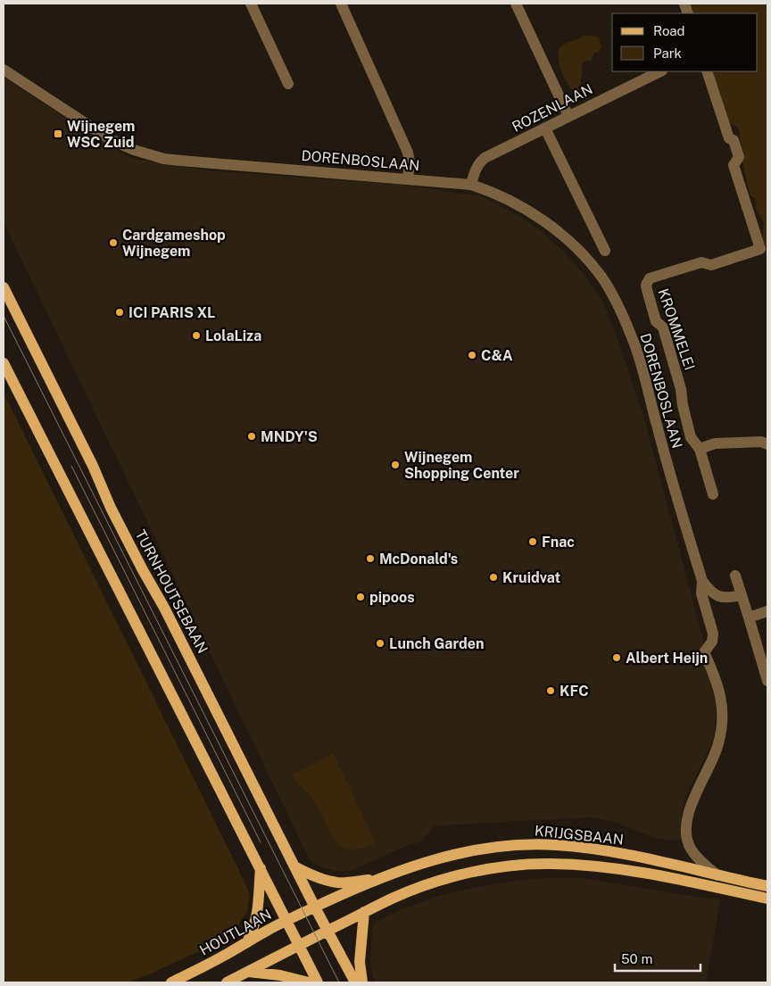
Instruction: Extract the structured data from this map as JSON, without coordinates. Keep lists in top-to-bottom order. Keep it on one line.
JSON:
{"streets":{"main road":["TURNHOUTSEBAAN","KRIJGSBAAN","HOUTLAAN"],"street":["ROZENLAAN","DORENBOSLAAN","KROMMELEI"]},"crossings":[["ROZENLAAN","DORENBOSLAAN"],["DORENBOSLAAN","KRIJGSBAAN"],["TURNHOUTSEBAAN","KRIJGSBAAN"],["TURNHOUTSEBAAN","HOUTLAAN"],["KRIJGSBAAN","HOUTLAAN"]],"places":{"transit":["Wijnegem WSC Zuid"],"other":["Cardgameshop Wijnegem","ICI PARIS XL","LolaLiza","C&A","MNDY'S","Wijnegem Shopping Center","Fnac","McDonald's","Kruidvat","pipoos","Lunch Garden","Albert Heijn","KFC"]},"legend":["Road","Park"],"scale_bar":"50 m"}
